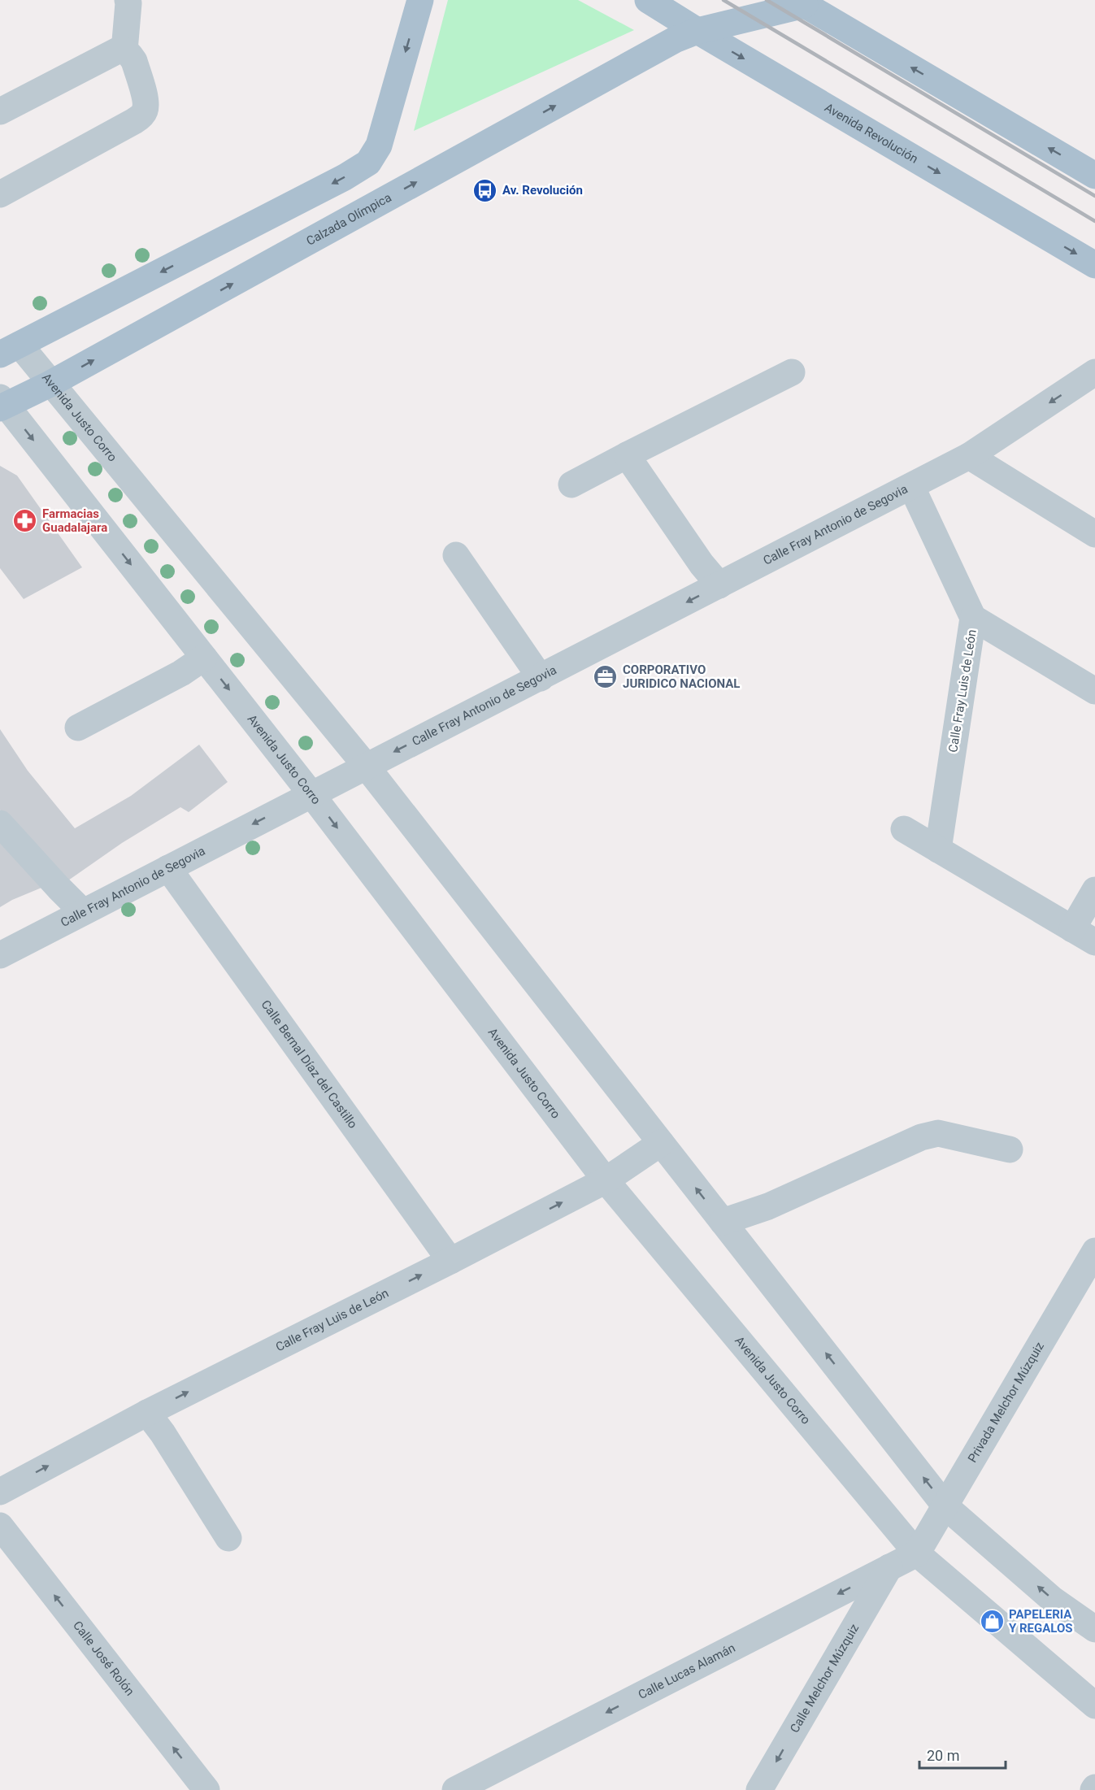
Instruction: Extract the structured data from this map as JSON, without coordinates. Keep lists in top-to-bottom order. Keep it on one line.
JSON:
{"streets":{"main road":["Avenida Revolución","Calzada Olímpica"],"street":["Avenida Justo Corro","Calle Fray Antonio de Segovia","Calle Fray Luis de León","Calle Bernal Díaz del Castillo","Privada Melchor Múzquiz","Calle José Rolón","Calle Lucas Alamán","Calle Melchor Múzquiz"]},"crossings":[["Avenida Revolución","Calzada Olímpica"],["Calzada Olímpica","Avenida Justo Corro"],["Avenida Justo Corro","Calle Fray Antonio de Segovia"],["Avenida Justo Corro","Calle Fray Luis de León"],["Avenida Justo Corro","Privada Melchor Múzquiz"],["Avenida Justo Corro","Calle Lucas Alamán"],["Calle Fray Antonio de Segovia","Calle Fray Luis de León"],["Calle Fray Antonio de Segovia","Calle Bernal Díaz del Castillo"],["Calle Fray Luis de León","Calle Bernal Díaz del Castillo"],["Privada Melchor Múzquiz","Calle Lucas Alamán"],["Calle Lucas Alamán","Calle Melchor Múzquiz"]],"one_way":["Calle Fray Luis de León","Calle Lucas Alamán","Calle Melchor Múzquiz"],"places":{"bus stop":["Av. Revolución"],"pharmacy":["Farmacias Guadalajara"],"office":["CORPORATIVO JURIDICO NACIONAL"],"shop":["PAPELERIA Y REGALOS"]},"scale_bar":"20 m"}
